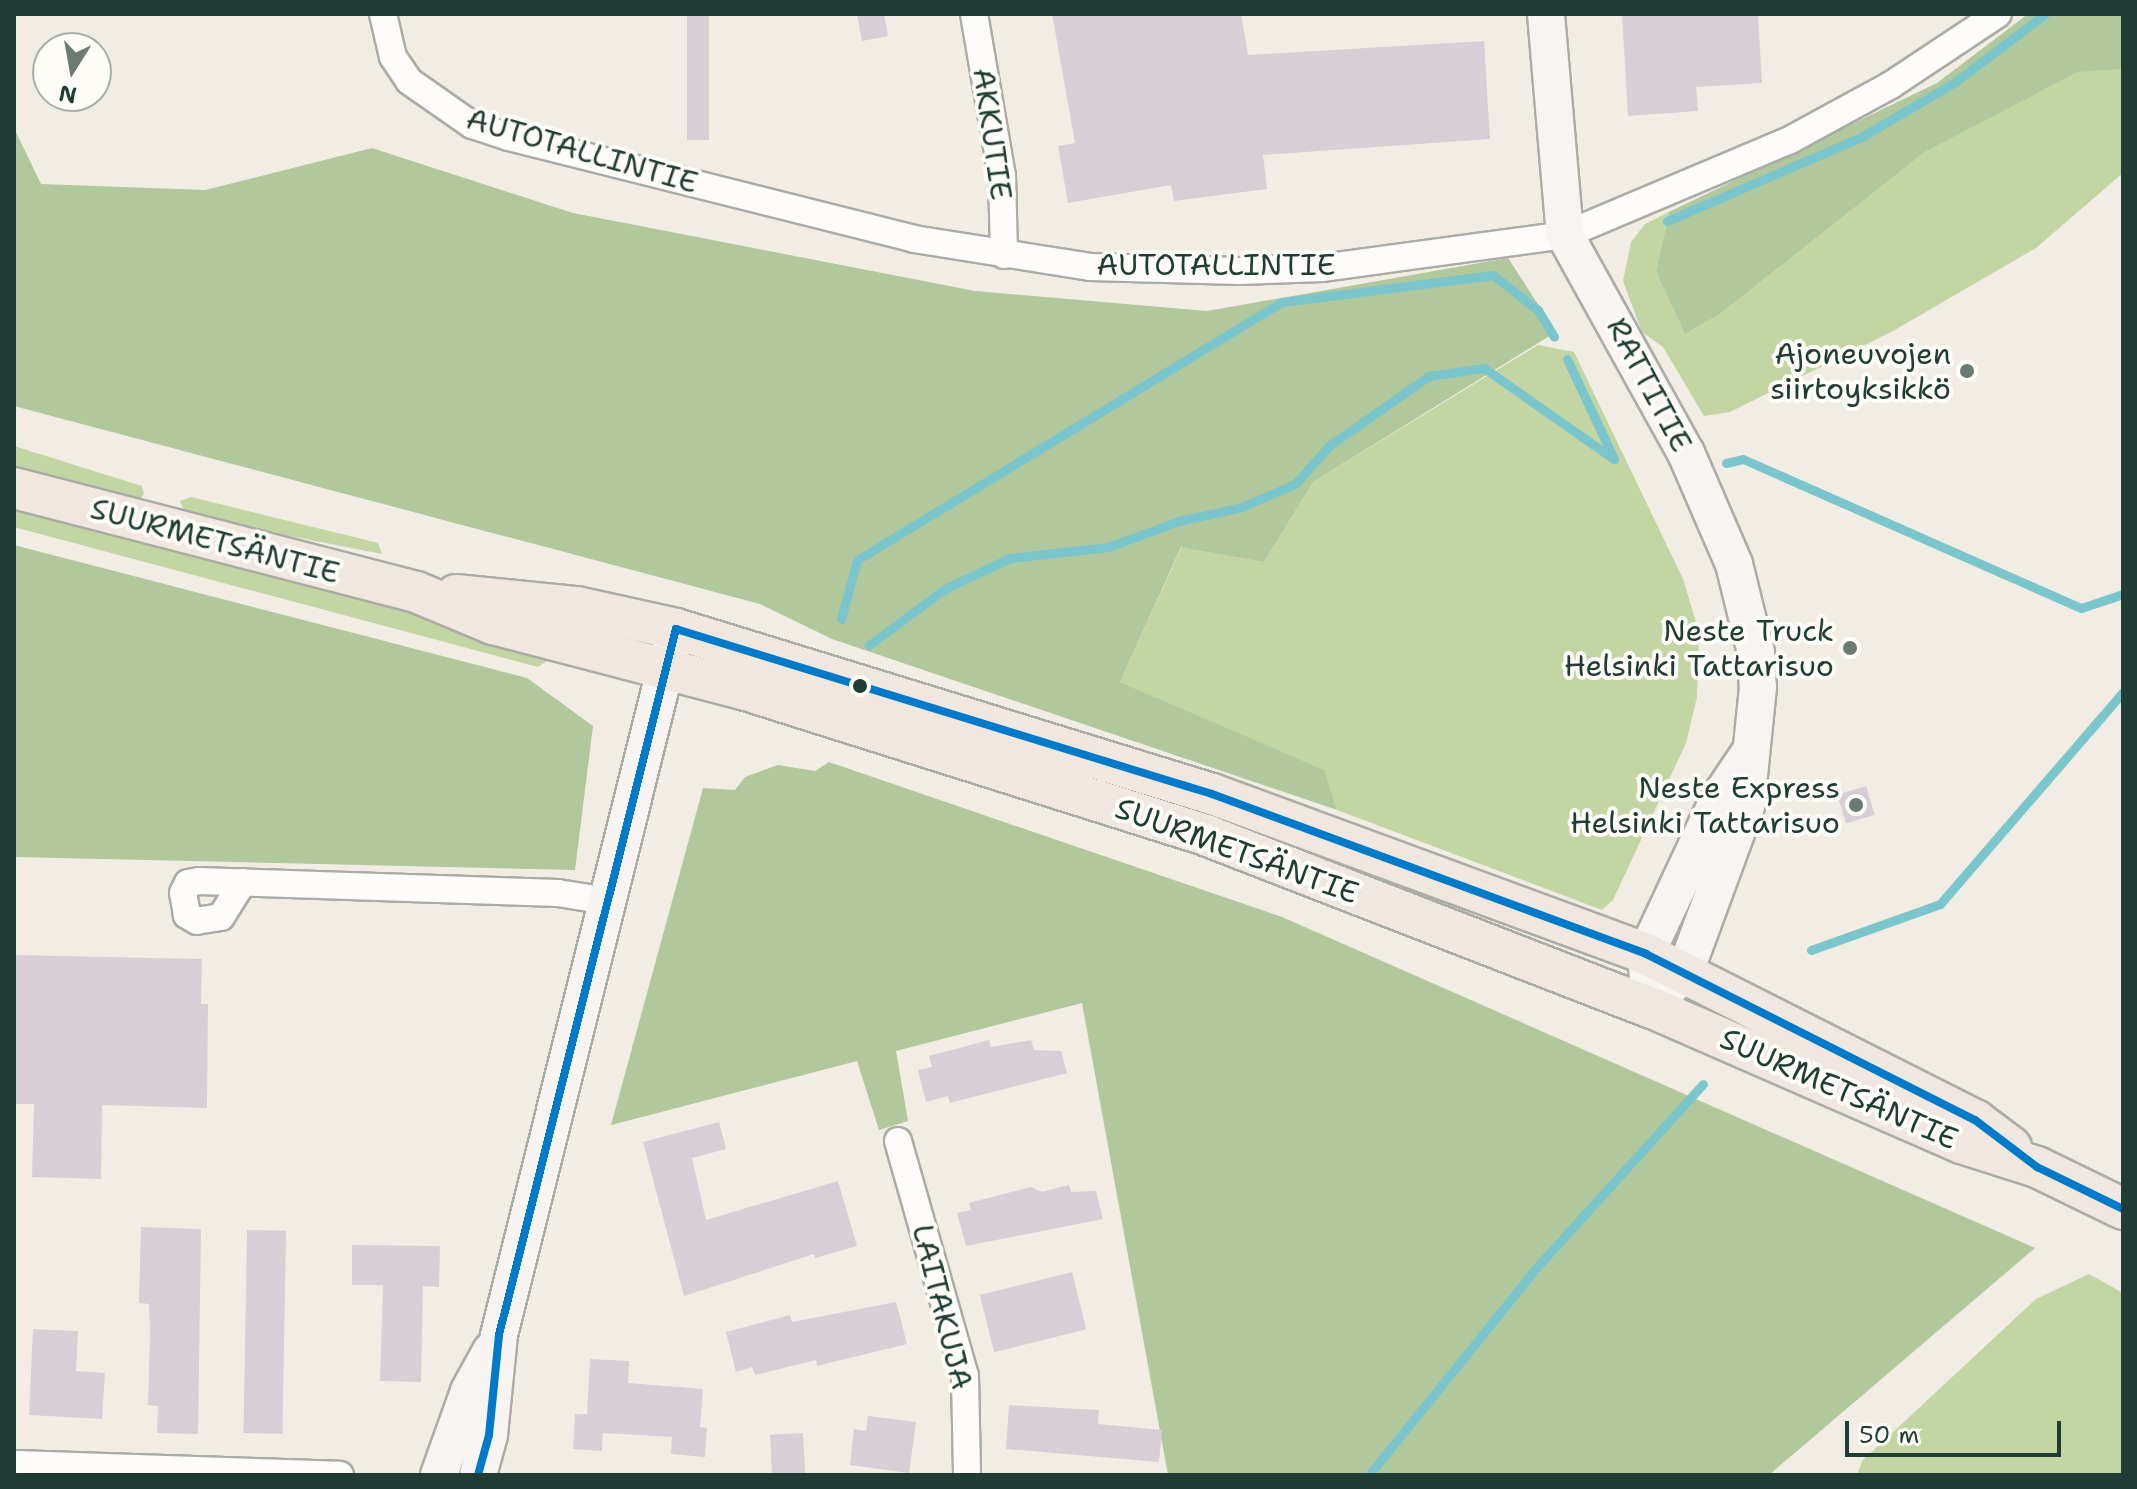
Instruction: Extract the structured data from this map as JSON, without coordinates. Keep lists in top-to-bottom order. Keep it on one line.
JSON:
{"streets":{"main road":["SUURMETSÄNTIE"],"street":["AKKUTIE","AUTOTALLINTIE","RATTITIE","LAITAKUJA"]},"crossings":[["AKKUTIE","AUTOTALLINTIE"],["AUTOTALLINTIE","RATTITIE"],["RATTITIE","SUURMETSÄNTIE"]],"places":["Ajoneuvojen siirtoyksikkö","Neste Truck Helsinki Tattarisuo","Neste Express Helsinki Tattarisuo"],"scale_bar":"50 m","north":"bottom"}
